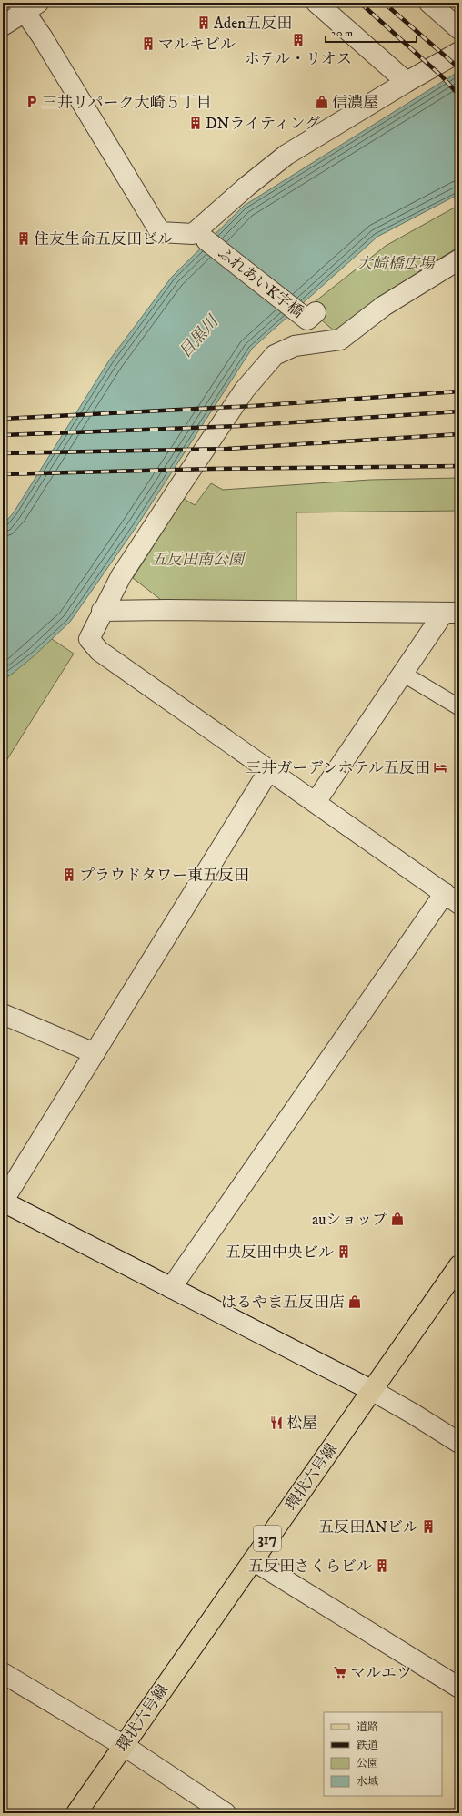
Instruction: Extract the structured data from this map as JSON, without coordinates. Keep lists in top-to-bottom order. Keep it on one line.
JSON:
{"streets":{"main road":["環状六号線","317"],"street":["ふれあいK字橋"]},"water":["目黒川"],"parks":["大崎橋広場","五反田南公園"],"places":{"building":["Aden五反田","ホテル・リオス","マルキビル","DNライティング","住友生命五反田ビル","プラウドタワー東五反田","五反田中央ビル","五反田ANビル","五反田さくらビル"],"parking":["三井リパーク大崎５丁目"],"shop":["信濃屋","auショップ","はるやま五反田店"],"hotel":["三井ガーデンホテル五反田"],"restaurant":["松屋"],"supermarket":["マルエツ"]},"legend":["道路","鉄道","公園","水域"],"scale_bar":"20 m"}
